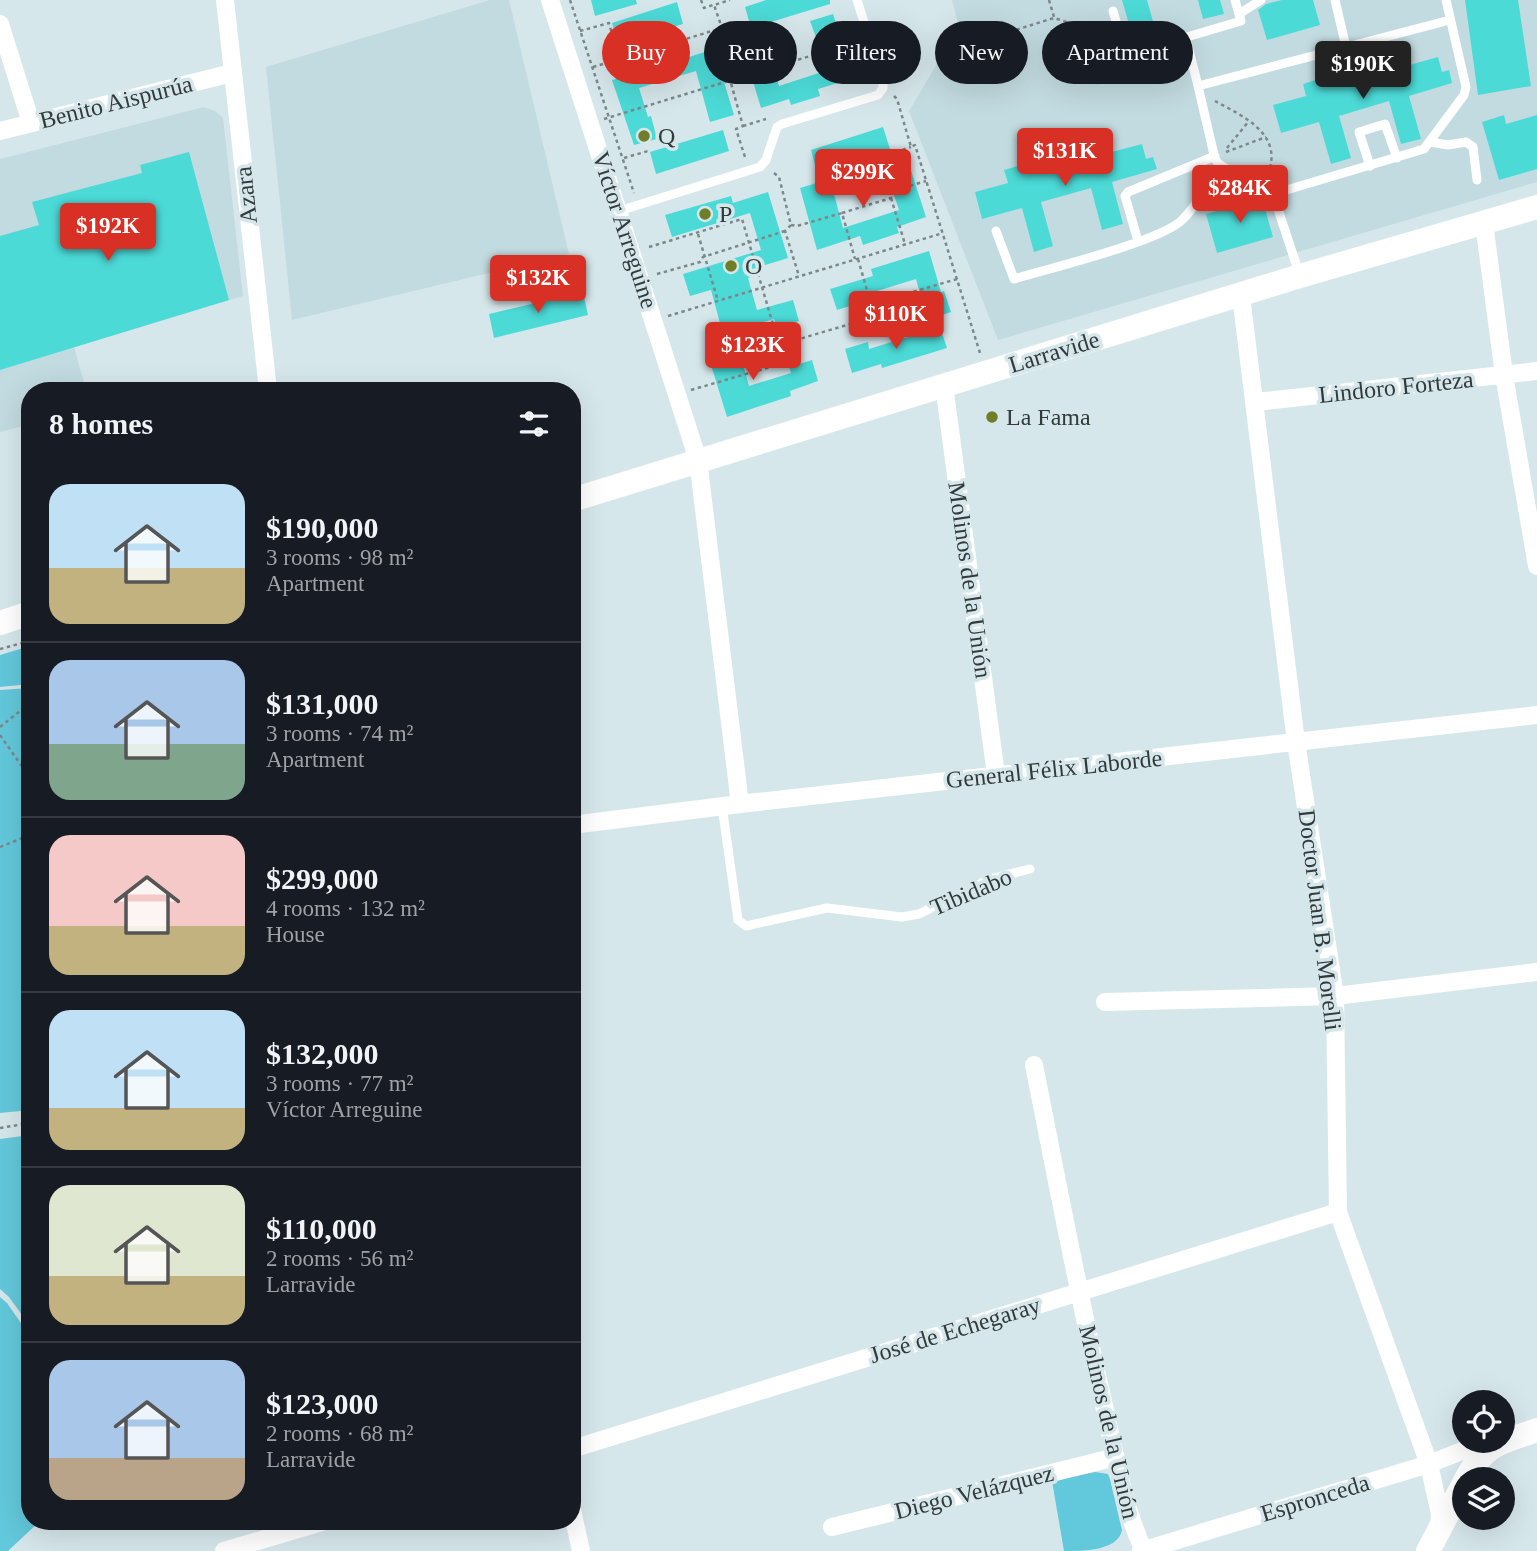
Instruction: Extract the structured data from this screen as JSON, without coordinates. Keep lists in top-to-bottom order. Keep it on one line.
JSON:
{"streets":{"street":["Benito Aispurúa","Azara","Víctor Arreguine","Larravide","Lindoro Forteza","Molinos de la Unión","General Félix Laborde","Tibidabo","Doctor Juan B. Morelli","José de Echegaray","Diego Velázquez","Espronceda"]},"crossings":[["Benito Aispurúa","Azara"],["Víctor Arreguine","Larravide"],["Víctor Arreguine","Tibidabo"],["Larravide","Molinos de la Unión"],["Larravide","Tibidabo"],["Larravide","Doctor Juan B. Morelli"],["Lindoro Forteza","Doctor Juan B. Morelli"],["Molinos de la Unión","General Félix Laborde"],["Molinos de la Unión","José de Echegaray"],["Molinos de la Unión","Diego Velázquez"],["Molinos de la Unión","Espronceda"],["General Félix Laborde","Tibidabo"],["General Félix Laborde","Doctor Juan B. Morelli"],["Doctor Juan B. Morelli","José de Echegaray"],["Doctor Juan B. Morelli","Espronceda"]],"places":["Q","P","O","La Fama"],"page":{"chip":["Buy","Rent","Filters","New","Apartment"],"price":["$190K","$131K","$299K","$284K","$192K","$132K","$110K","$123K"],"heading":"8 homes","list":[{"name":"$190,000","note":"3 rooms · 98 m² · Apartment"},{"name":"$131,000","note":"3 rooms · 74 m² · Apartment"},{"name":"$299,000","note":"4 rooms · 132 m² · House"},{"name":"$132,000","note":"3 rooms · 77 m² · Víctor Arreguine"},{"name":"$110,000","note":"2 rooms · 56 m² · Larravide"},{"name":"$123,000","note":"2 rooms · 68 m² · Larravide"}]}}
